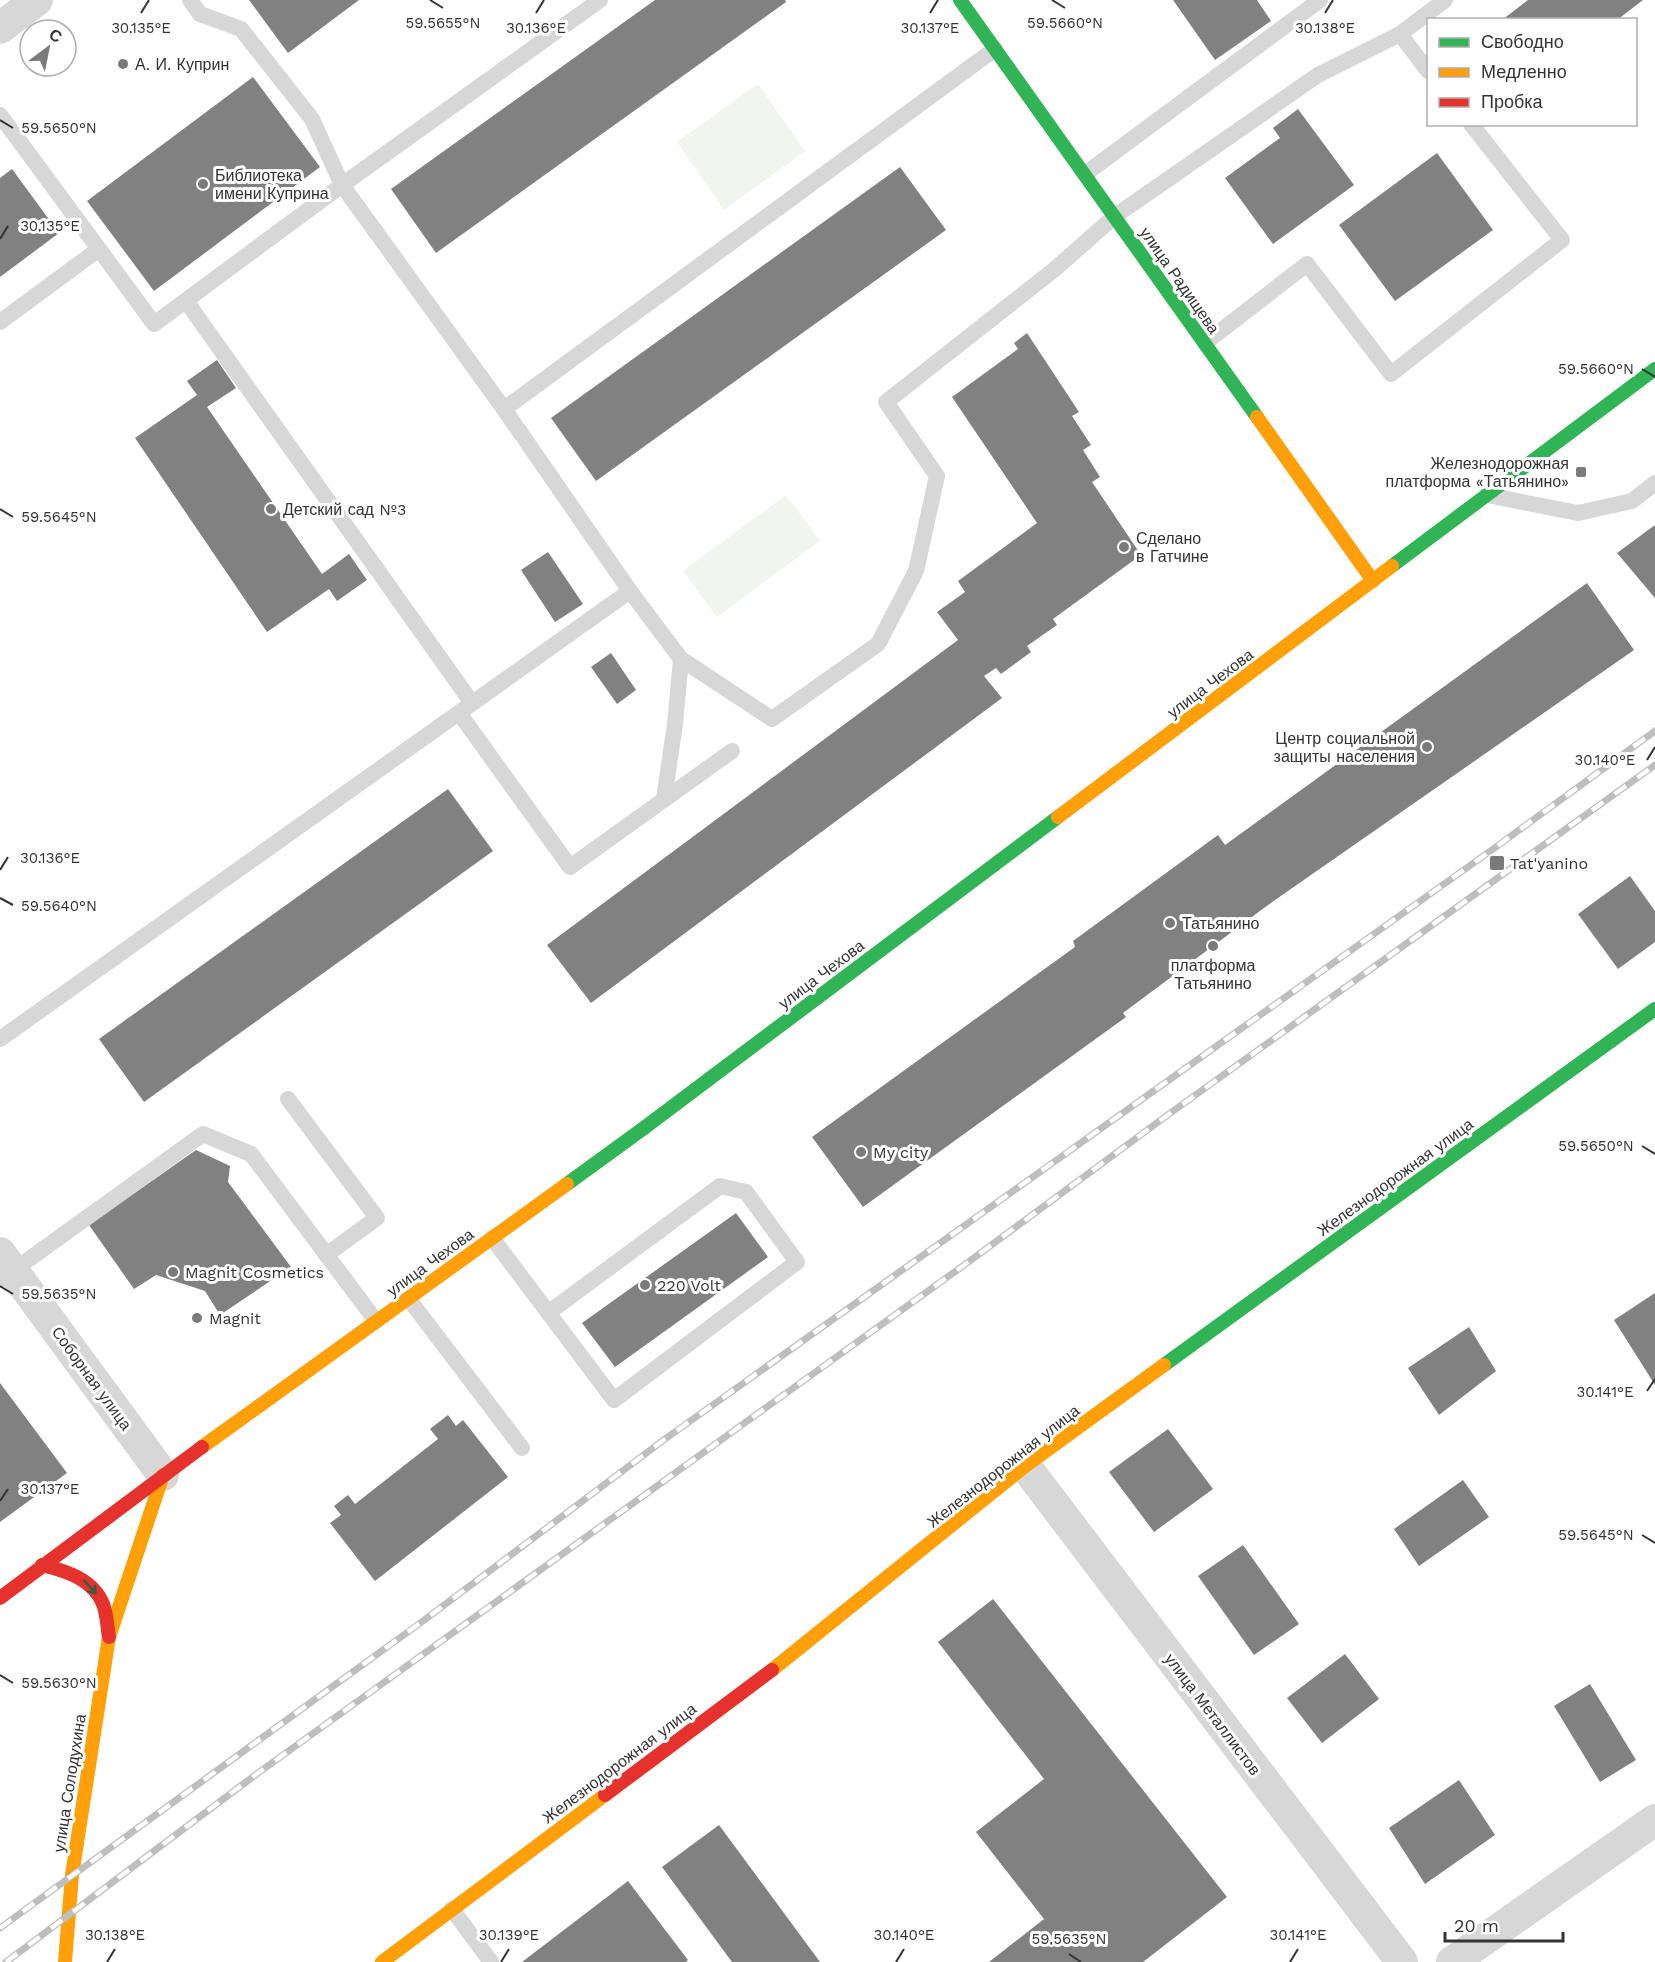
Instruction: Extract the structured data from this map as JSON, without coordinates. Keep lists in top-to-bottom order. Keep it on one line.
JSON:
{"streets":{"street":["улица Радищева","улица Чехова","Железнодорожная улица","Соборная улица","улица Металлистов","улица Солодухина"]},"crossings":[["улица Радищева","улица Чехова"],["улица Чехова","Соборная улица"],["улица Чехова","улица Солодухина"],["Железнодорожная улица","улица Металлистов"],["Соборная улица","улица Солодухина"]],"places":{"other":["А. И. Куприн","Библиотека имени Куприна","Детский сад №3","Сделано в Гатчине","Центр социальной защиты населения","Татьянино","платформа Татьянино","My city","Magnit Cosmetics","220 Volt","Magnit"],"transit":["Железнодорожная платформа «Татьянино»","Tat'yanino"]},"legend":["Свободно","Медленно","Пробка"],"scale_bar":"20 m","north":"top right","coordinates":["59.5655°N","59.5660°N","30.137°E","30.135°E","30.136°E","30.138°E","59.5650°N","59.5645°N","30.140°E","59.5640°N","59.5635°N","30.141°E","59.5630°N","30.139°E"]}
